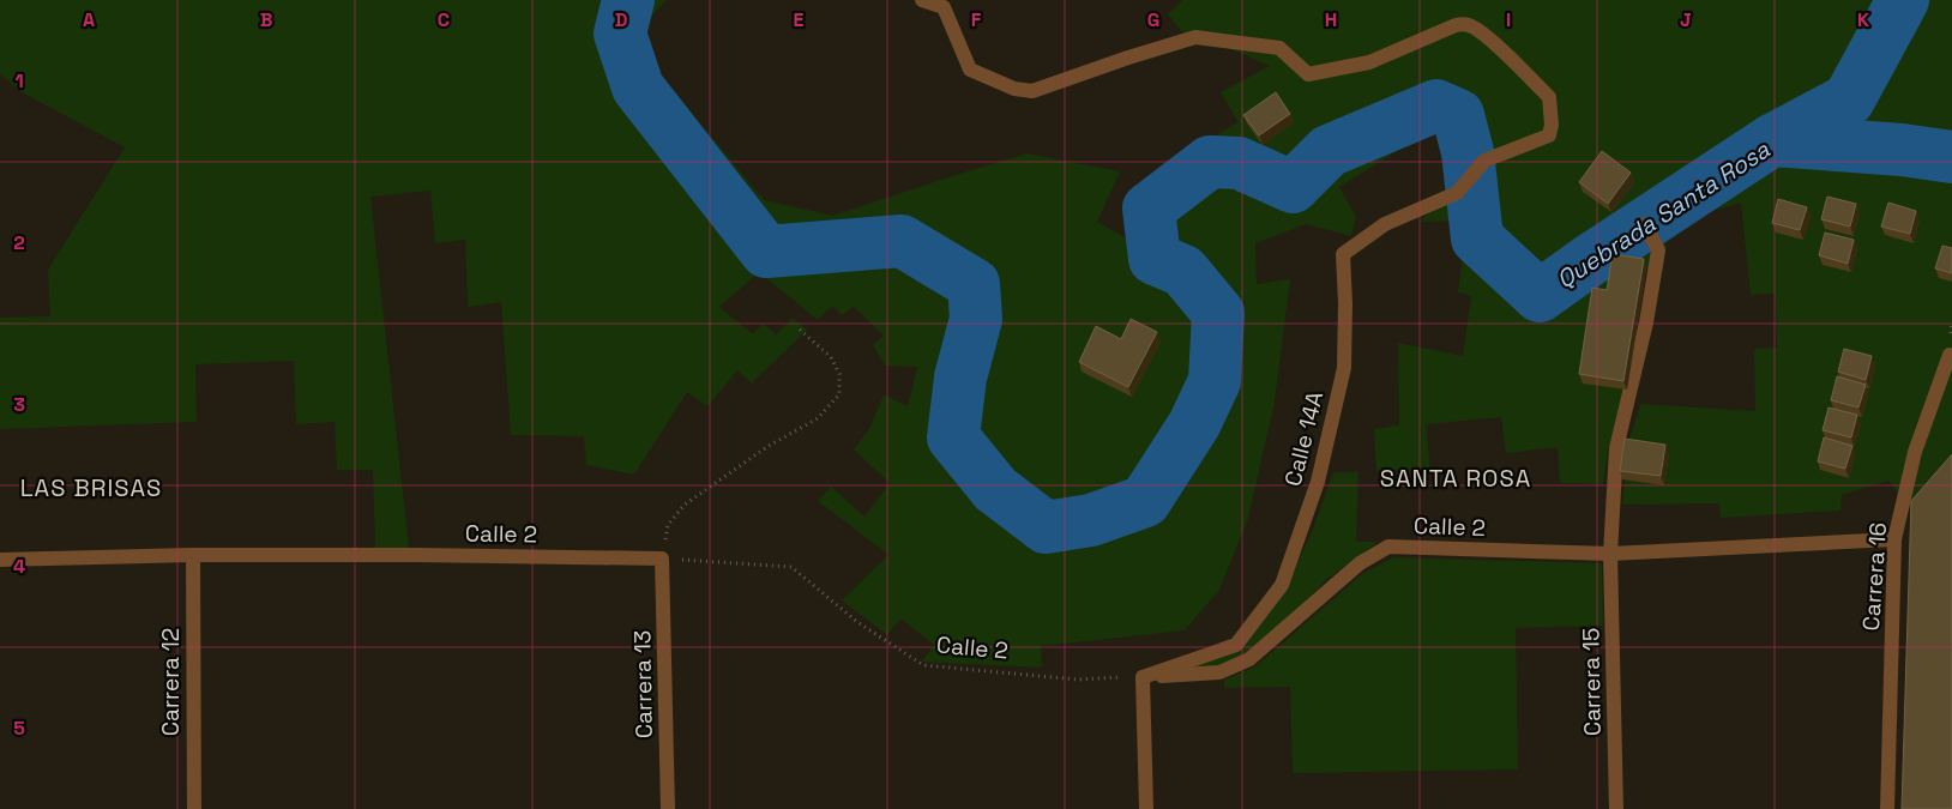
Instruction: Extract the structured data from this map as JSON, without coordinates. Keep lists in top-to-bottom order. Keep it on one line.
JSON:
{"streets":{"street":["Calle 14A","Calle 2","Carrera 16","Carrera 12","Carrera 15","Carrera 13"]},"crossings":[["Calle 14A","Calle 2"],["Calle 2","Carrera 16"],["Calle 2","Carrera 12"],["Calle 2","Carrera 15"],["Calle 2","Carrera 13"]],"districts":["SANTA ROSA","LAS BRISAS"],"water":["Quebrada Santa Rosa"],"grid":{"columns":["A","B","C","D","E","F","G","H","I","J","K"],"rows":["1","2","3","4","5"]}}
